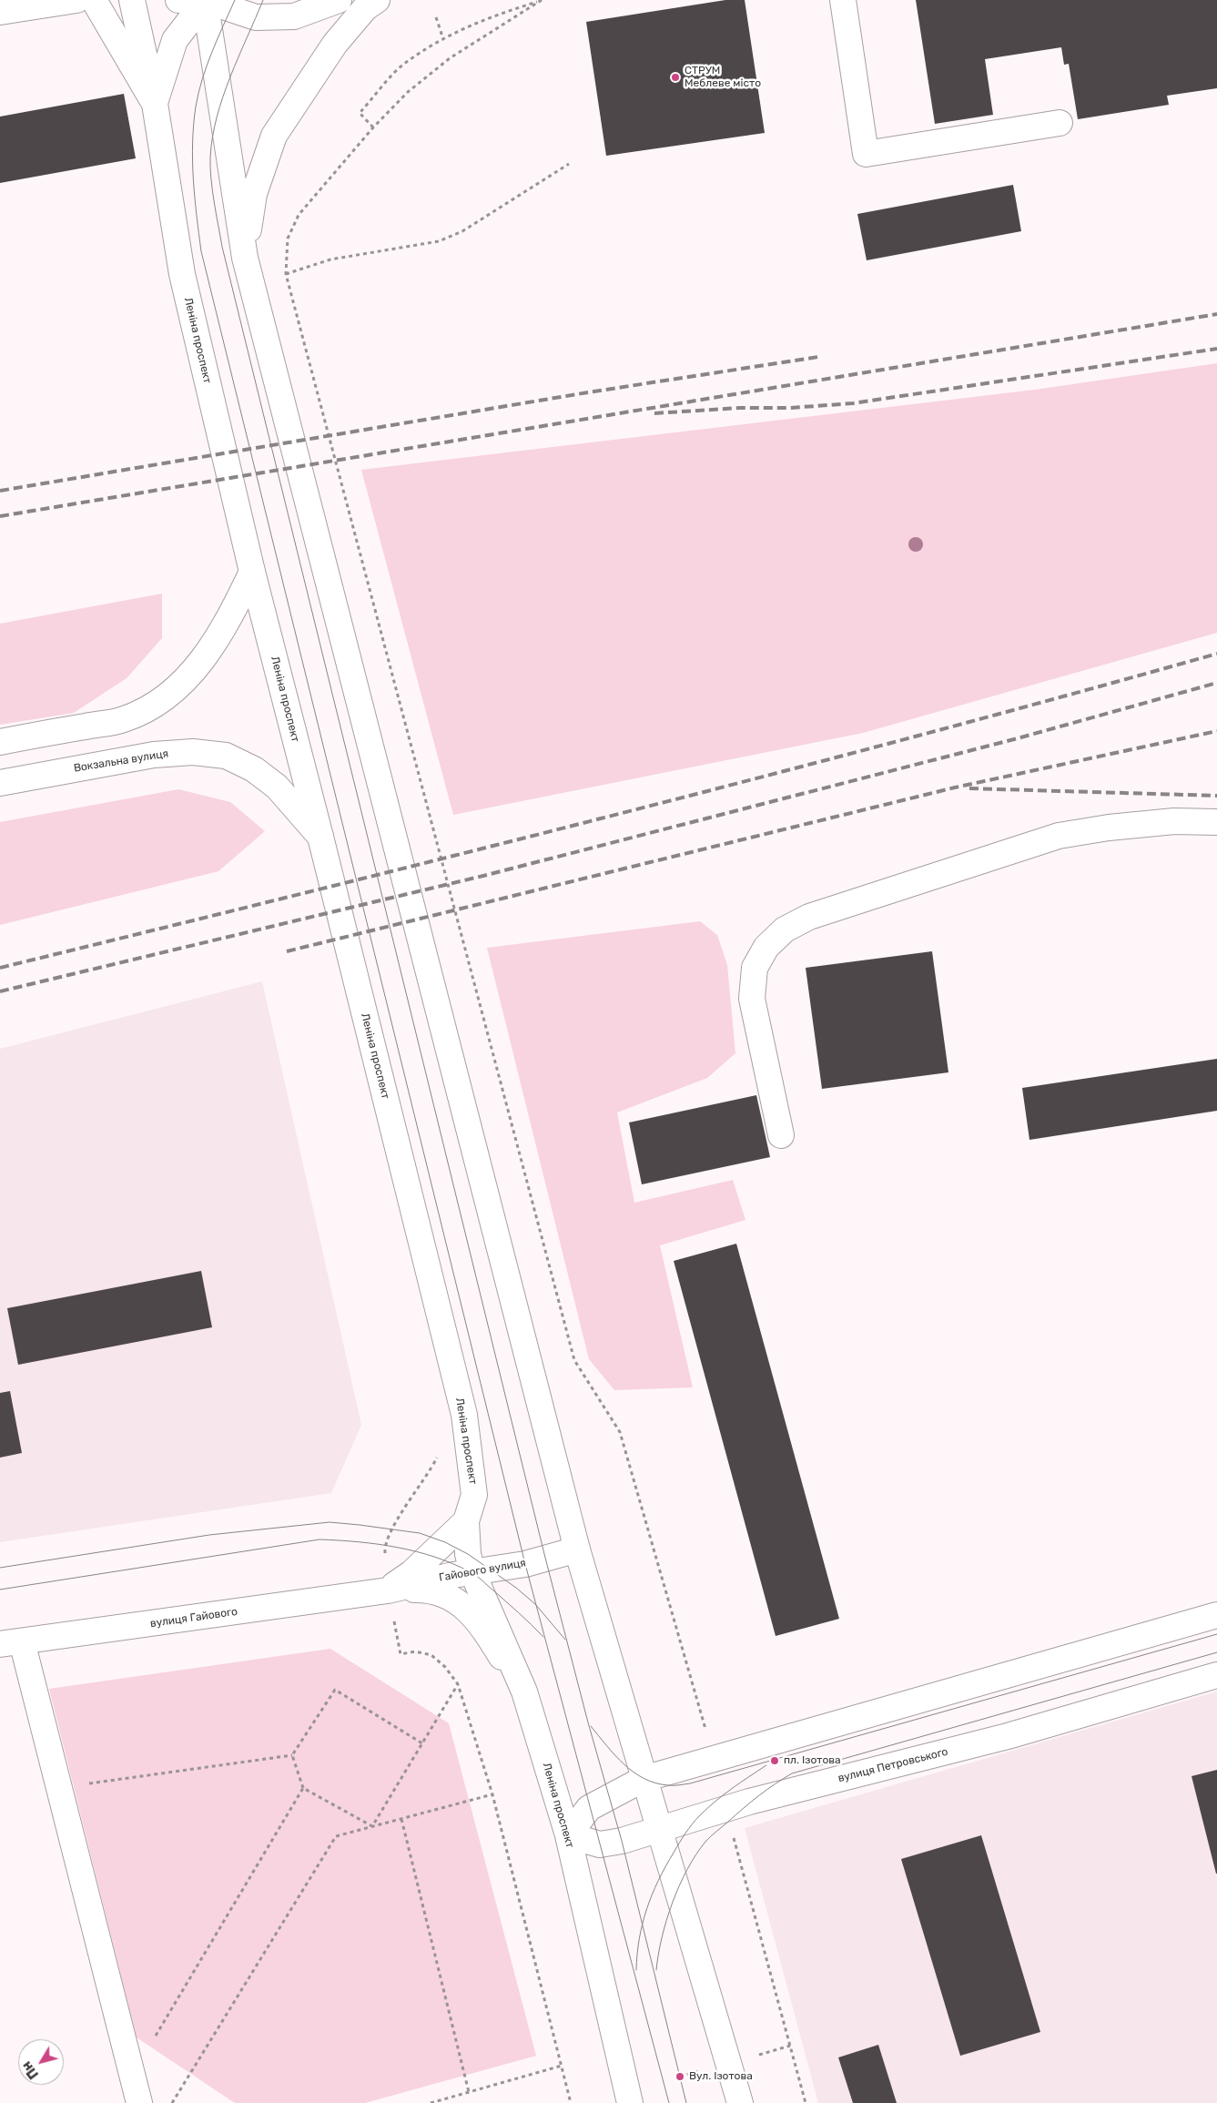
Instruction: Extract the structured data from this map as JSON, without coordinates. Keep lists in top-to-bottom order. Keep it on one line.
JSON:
{"streets":{"main road":["Леніна проспект","Вокзальна вулиця","Гайового вулиця","вулиця Гайового","вулиця Петровського"]},"crossings":[["Леніна проспект","Вокзальна вулиця"],["Леніна проспект","Гайового вулиця"],["Леніна проспект","вулиця Петровського"],["Гайового вулиця","вулиця Гайового"]],"places":["СТРУМ Меблеве місто","пл. Ізотова","Вул. Ізотова"],"north":"bottom left"}
